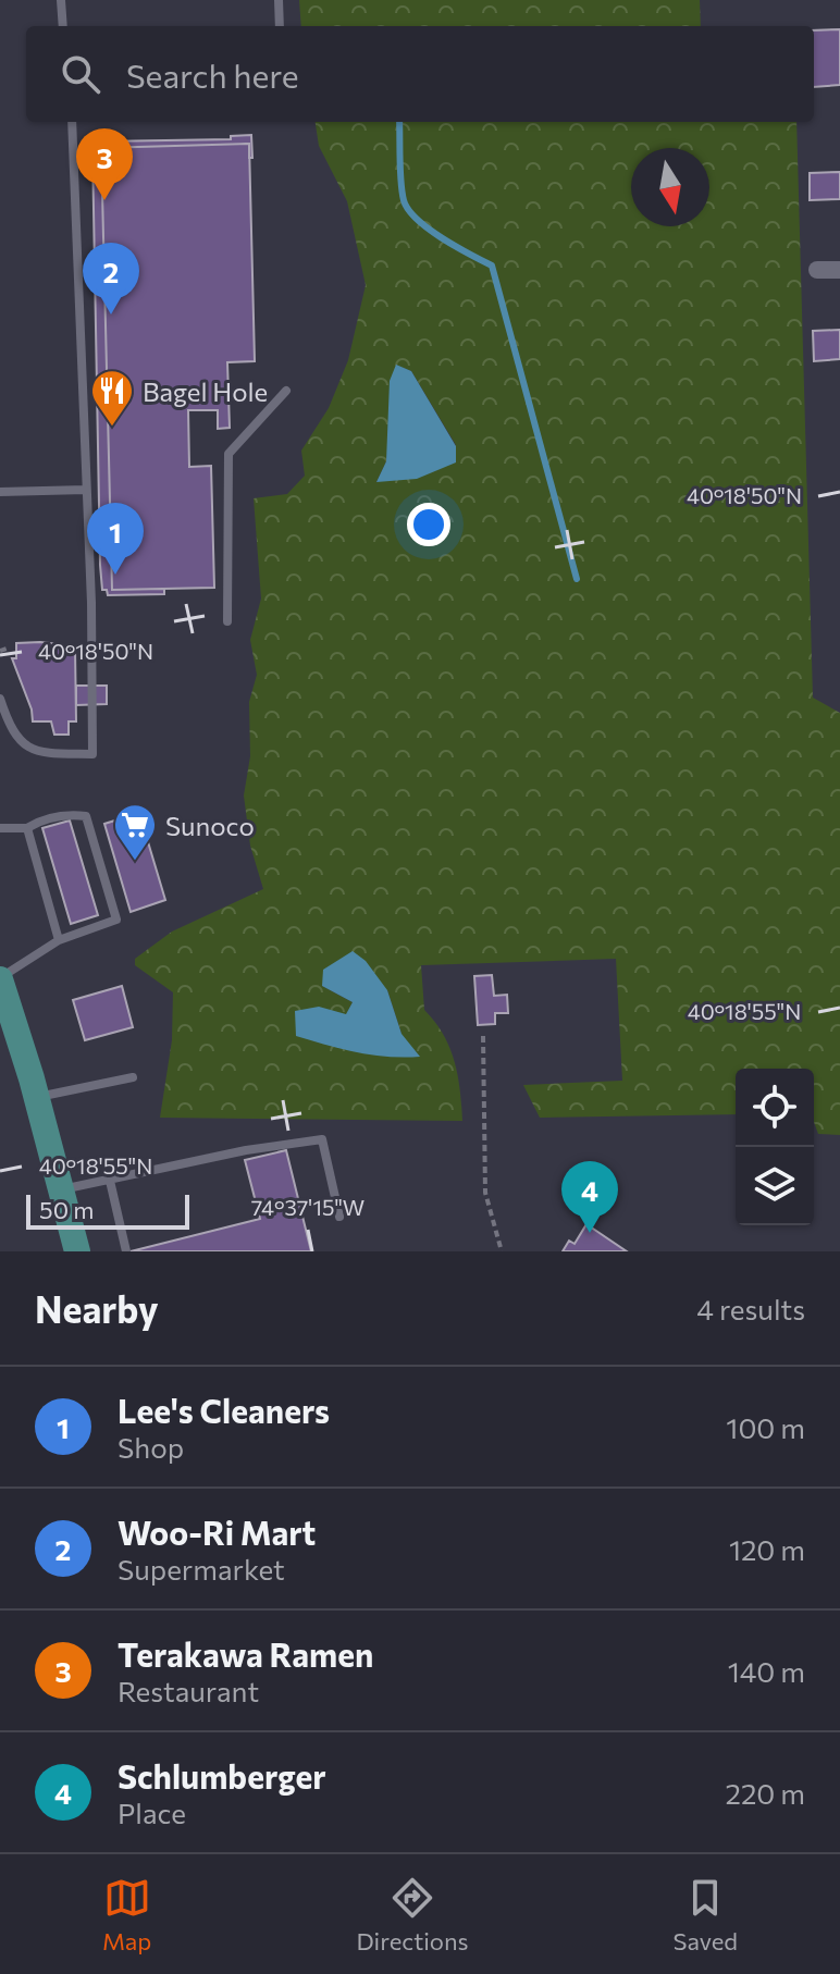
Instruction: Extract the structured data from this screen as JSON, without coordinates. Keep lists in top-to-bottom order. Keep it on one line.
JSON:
{"places":{"restaurant":["Bagel Hole"],"supermarket":["Sunoco"]},"scale_bar":"50 m","north":"bottom","page":{"search":"Search here","pins":["3","2","1","4"],"scale":"50 m","heading":["Nearby","4 results"],"list":[{"mark":"1","name":"Lee's Cleaners","note":"Shop","value":"100 m"},{"mark":"2","name":"Woo-Ri Mart","note":"Supermarket","value":"120 m"},{"mark":"3","name":"Terakawa Ramen","note":"Restaurant","value":"140 m"},{"mark":"4","name":"Schlumberger","note":"Place","value":"220 m"}],"nav":["Map","Directions","Saved"]},"coordinates":["40°18'50\"N","40°18'55\"N","74°37'15\"W"]}
